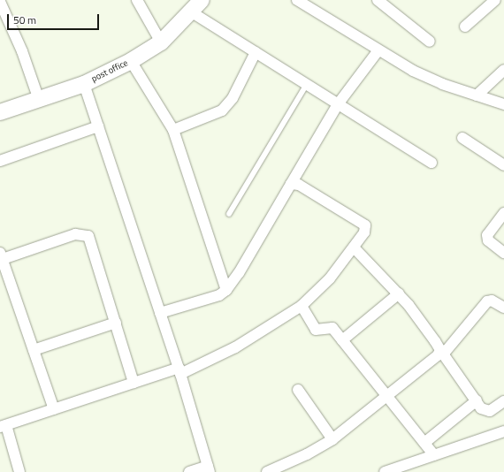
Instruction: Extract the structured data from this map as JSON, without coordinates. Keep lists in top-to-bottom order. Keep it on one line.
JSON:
{"streets":{"street":["post office"]},"scale_bar":"50 m"}
